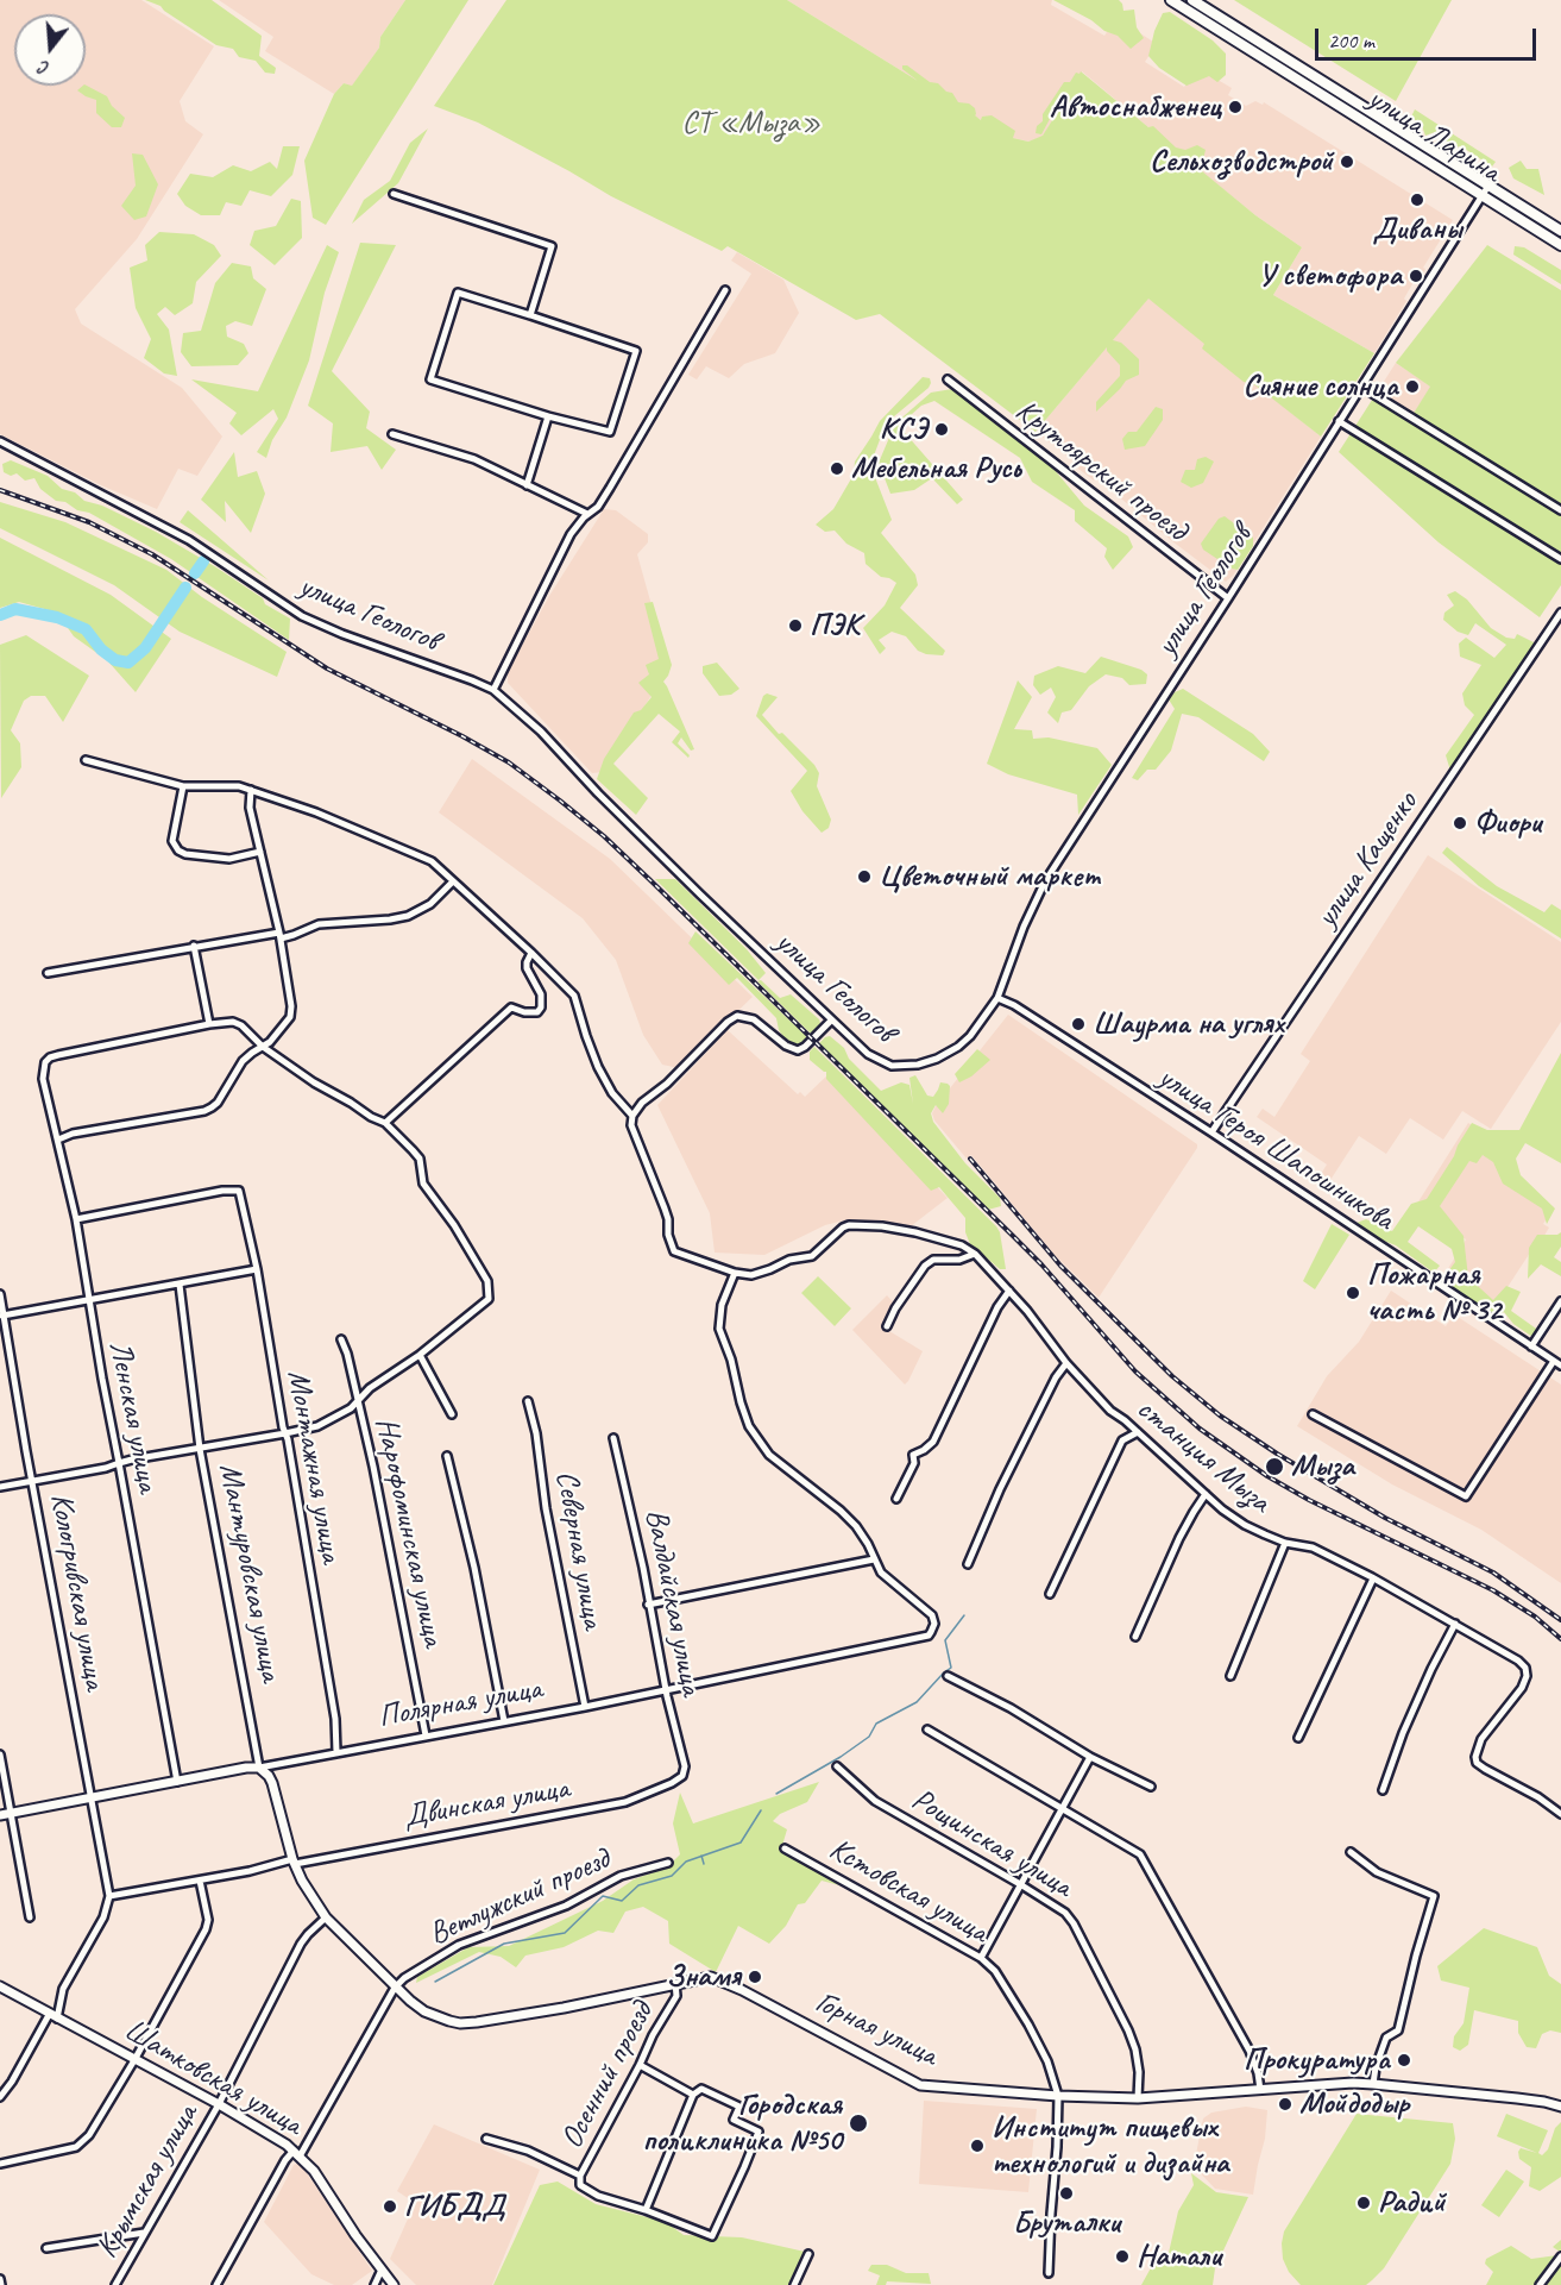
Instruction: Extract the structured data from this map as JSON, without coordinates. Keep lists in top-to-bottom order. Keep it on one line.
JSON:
{"streets":{"main road":["улица Ларина","Мантуровская улица","Полярная улица","Горная улица","Шатковская улица"],"street":["Крутоярский проезд","улица Геологов","улица Кащенко","улица Героя Шапошникова","Ленская улица","станция Мыза","Монтажная улица","Нарофоминская улица","Северная улица","Кологривская улица","Валдайская улица","Двинская улица","Рощинская улица","Кстовская улица","Ветлужский проезд","Осенний проезд","Крымская улица"]},"crossings":[["улица Ларина","улица Геологов"],["Крутоярский проезд","улица Геологов"],["улица Геологов","улица Героя Шапошникова"],["улица Кащенко","улица Героя Шапошникова"],["Ленская улица","Монтажная улица"],["Ленская улица","Полярная улица"],["Монтажная улица","Полярная улица"],["Нарофоминская улица","Полярная улица"],["Северная улица","Полярная улица"],["Мантуровская улица","Полярная улица"],["Мантуровская улица","Двинская улица"],["Мантуровская улица","Горная улица"],["Кологривская улица","Полярная улица"],["Кологривская улица","Двинская улица"],["Валдайская улица","Полярная улица"],["Валдайская улица","Двинская улица"],["Двинская улица","Горная улица"],["Рощинская улица","Горная улица"],["Кстовская улица","Горная улица"],["Ветлужский проезд","Горная улица"],["Горная улица","Осенний проезд"],["Горная улица","Крымская улица"],["Шатковская улица","Крымская улица"]],"parks":["СТ «Мыза»"],"places":["Автоснабженец","Сельхозводстрой","Диваны","У светофора","Сияние солнца","КСЭ","Мебельная Русь","ПЭК","Фиори","Цветочный маркет","Шаурма на углях","Пожарная часть № 32","Мыза","Знамя","Прокуратура","Мойдодыр","Городская поликлиника №50","Институт пищевых технологий и дизайна","Бруталки","Радий","ГИБДД","Натали"],"scale_bar":"200 m","north":"bottom"}
